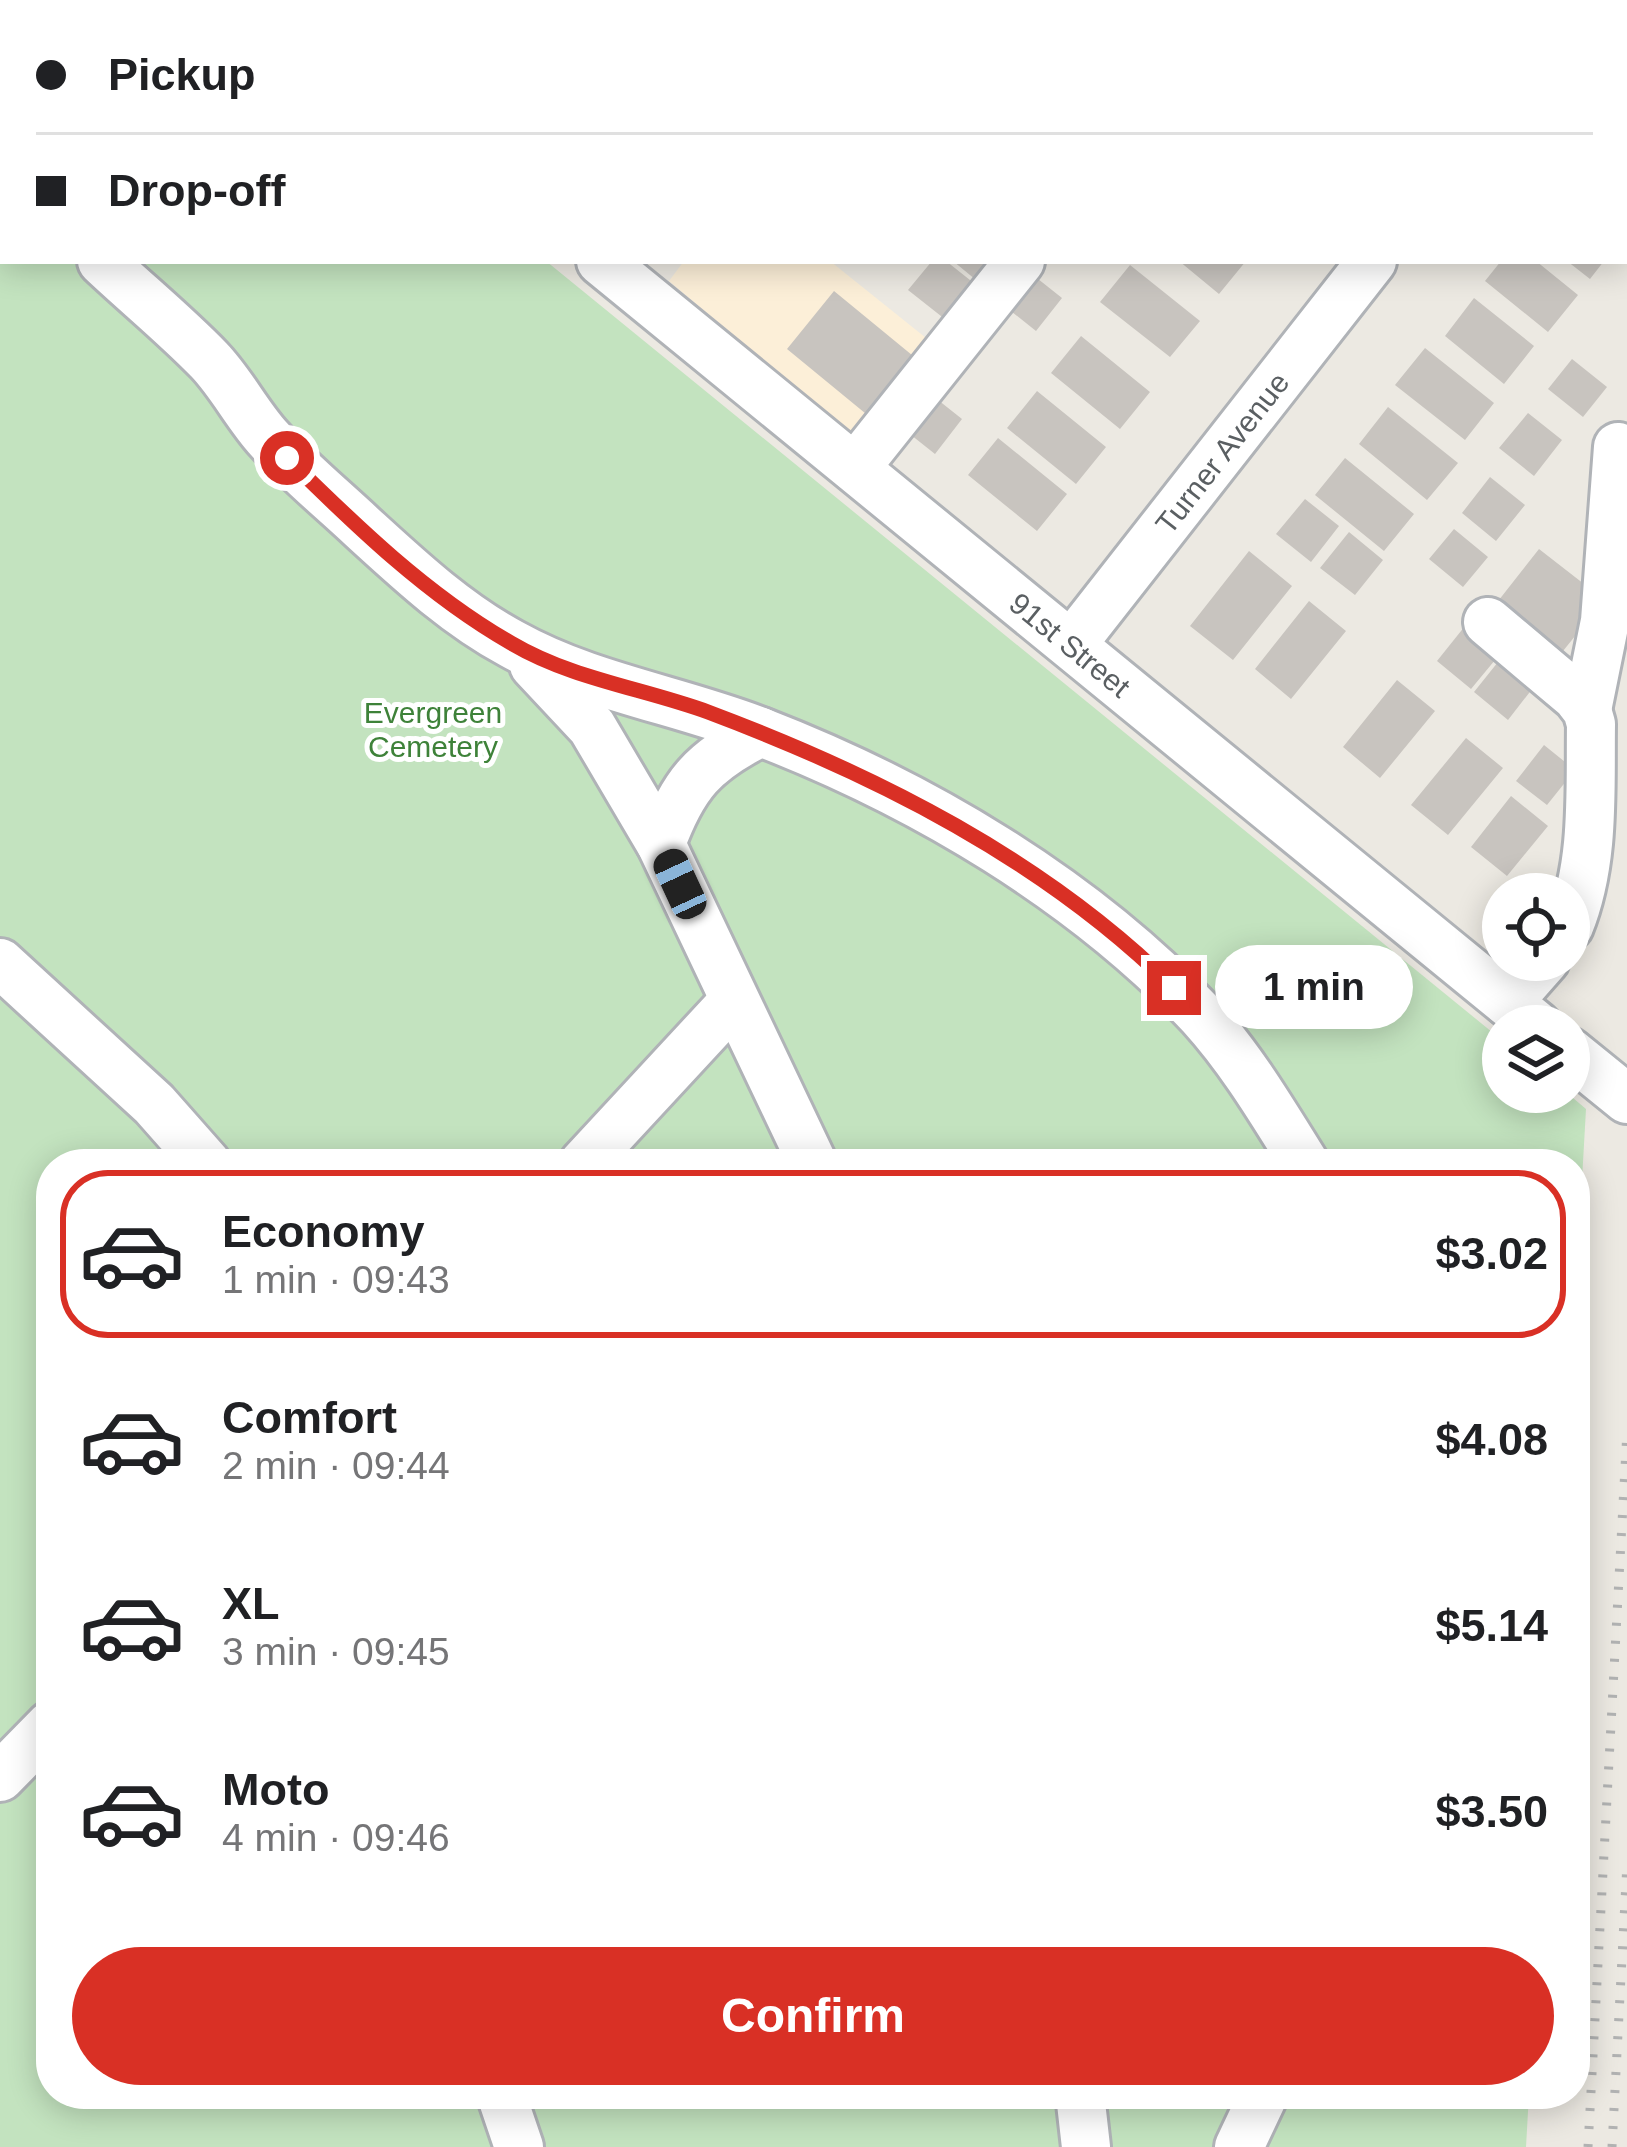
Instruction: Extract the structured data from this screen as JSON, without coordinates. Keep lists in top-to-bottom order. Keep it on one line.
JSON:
{"streets":{"street":["Turner Avenue","91st Street"]},"crossings":[["Turner Avenue","91st Street"]],"parks":["Evergreen Cemetery"],"page":{"banner":["Pickup","Drop-off"],"bubble":"1 min","list":[{"name":"Economy","note":"1 min · 09:43","value":"$3.02"},{"name":"Comfort","note":"2 min · 09:44","value":"$4.08"},{"name":"XL","note":"3 min · 09:45","value":"$5.14"},{"name":"Moto","note":"4 min · 09:46","value":"$3.50"}],"buttons":"Confirm"}}
